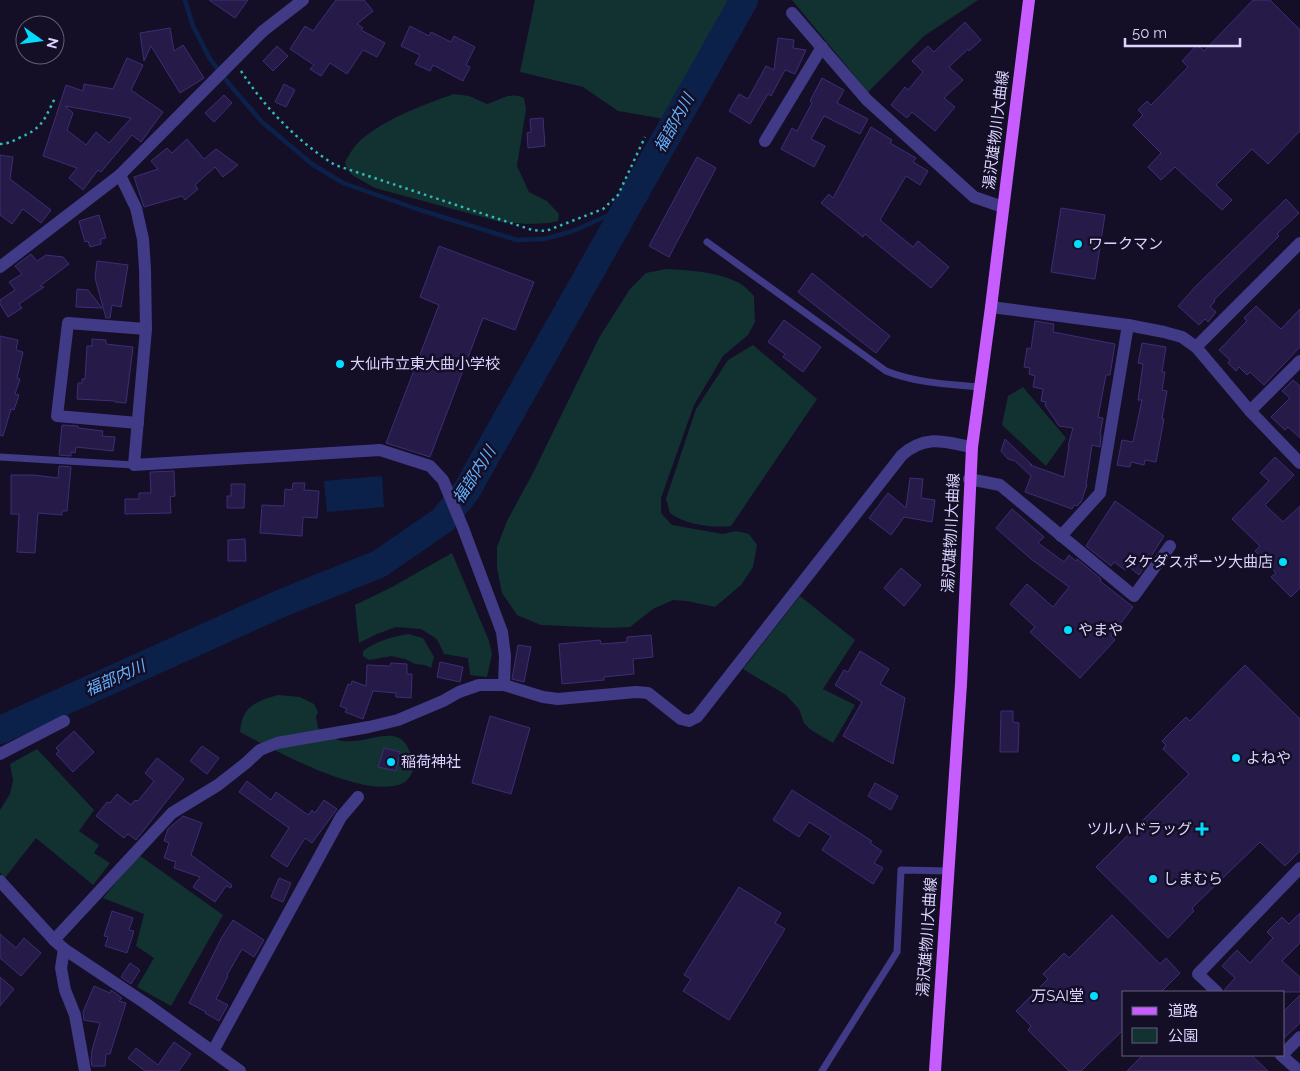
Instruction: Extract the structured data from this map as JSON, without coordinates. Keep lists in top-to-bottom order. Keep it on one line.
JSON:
{"streets":{"main road":["湯沢雄物川大曲線"]},"water":["福部内川"],"places":{"other":["ワークマン","大仙市立東大曲小学校","タケダスポーツ大曲店","やまや","よねや","稲荷神社","しまむら","万SAI堂"],"health":["ツルハドラッグ"]},"legend":["道路","公園"],"scale_bar":"50 m","north":"right"}
